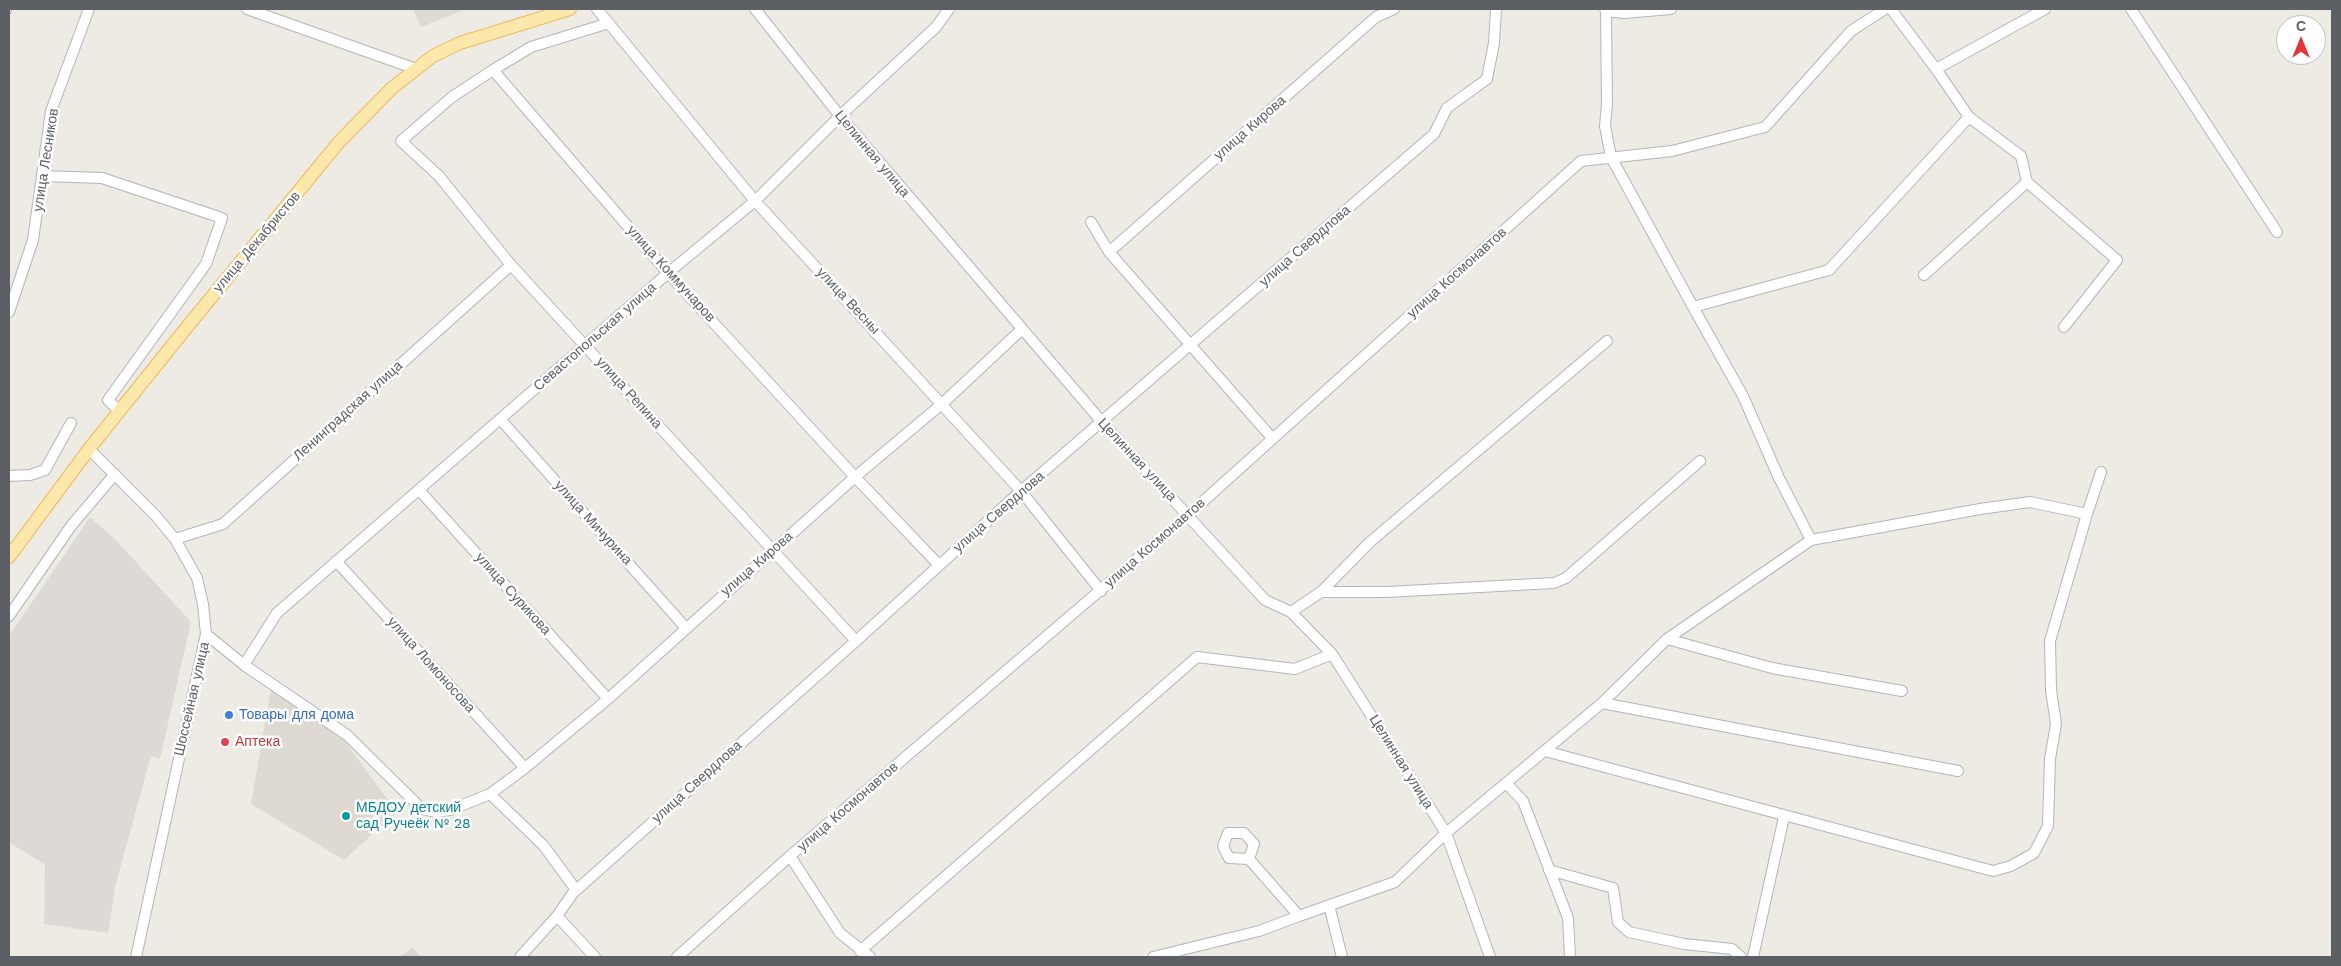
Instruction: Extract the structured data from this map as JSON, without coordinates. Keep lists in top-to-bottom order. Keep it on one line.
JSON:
{"streets":{"main road":["улица Декабристов"],"street":["улица Кирова","Целинная улица","улица Лесников","улица Свердлова","улица Космонавтов","улица Коммунаров","улица Весны","Севастопольская улица","улица Репина","Ленинградская улица","улица Мичурина","улица Сурикова","улица Ломоносова","Шоссейная улица"]},"crossings":[["улица Кирова","Целинная улица"],["улица Кирова","улица Коммунаров"],["улица Кирова","улица Весны"],["улица Кирова","Севастопольская улица"],["улица Кирова","улица Репина"],["улица Кирова","улица Мичурина"],["улица Кирова","улица Сурикова"],["улица Кирова","улица Ломоносова"],["улица Кирова","Шоссейная улица"],["Целинная улица","улица Свердлова"],["Целинная улица","улица Космонавтов"],["Целинная улица","Севастопольская улица"],["улица Декабристов","Шоссейная улица"],["улица Свердлова","улица Коммунаров"],["улица Свердлова","улица Весны"],["улица Свердлова","улица Репина"],["улица Космонавтов","улица Весны"],["улица Коммунаров","Севастопольская улица"],["улица Коммунаров","улица Репина"],["улица Весны","Севастопольская улица"],["Севастопольская улица","улица Репина"],["Севастопольская улица","улица Мичурина"],["Севастопольская улица","улица Сурикова"],["Севастопольская улица","улица Ломоносова"],["улица Репина","Ленинградская улица"],["Ленинградская улица","Шоссейная улица"]],"places":["Товары для дома","Аптека","МБДОУ детский сад Ручеёк № 28"],"north":"top"}
